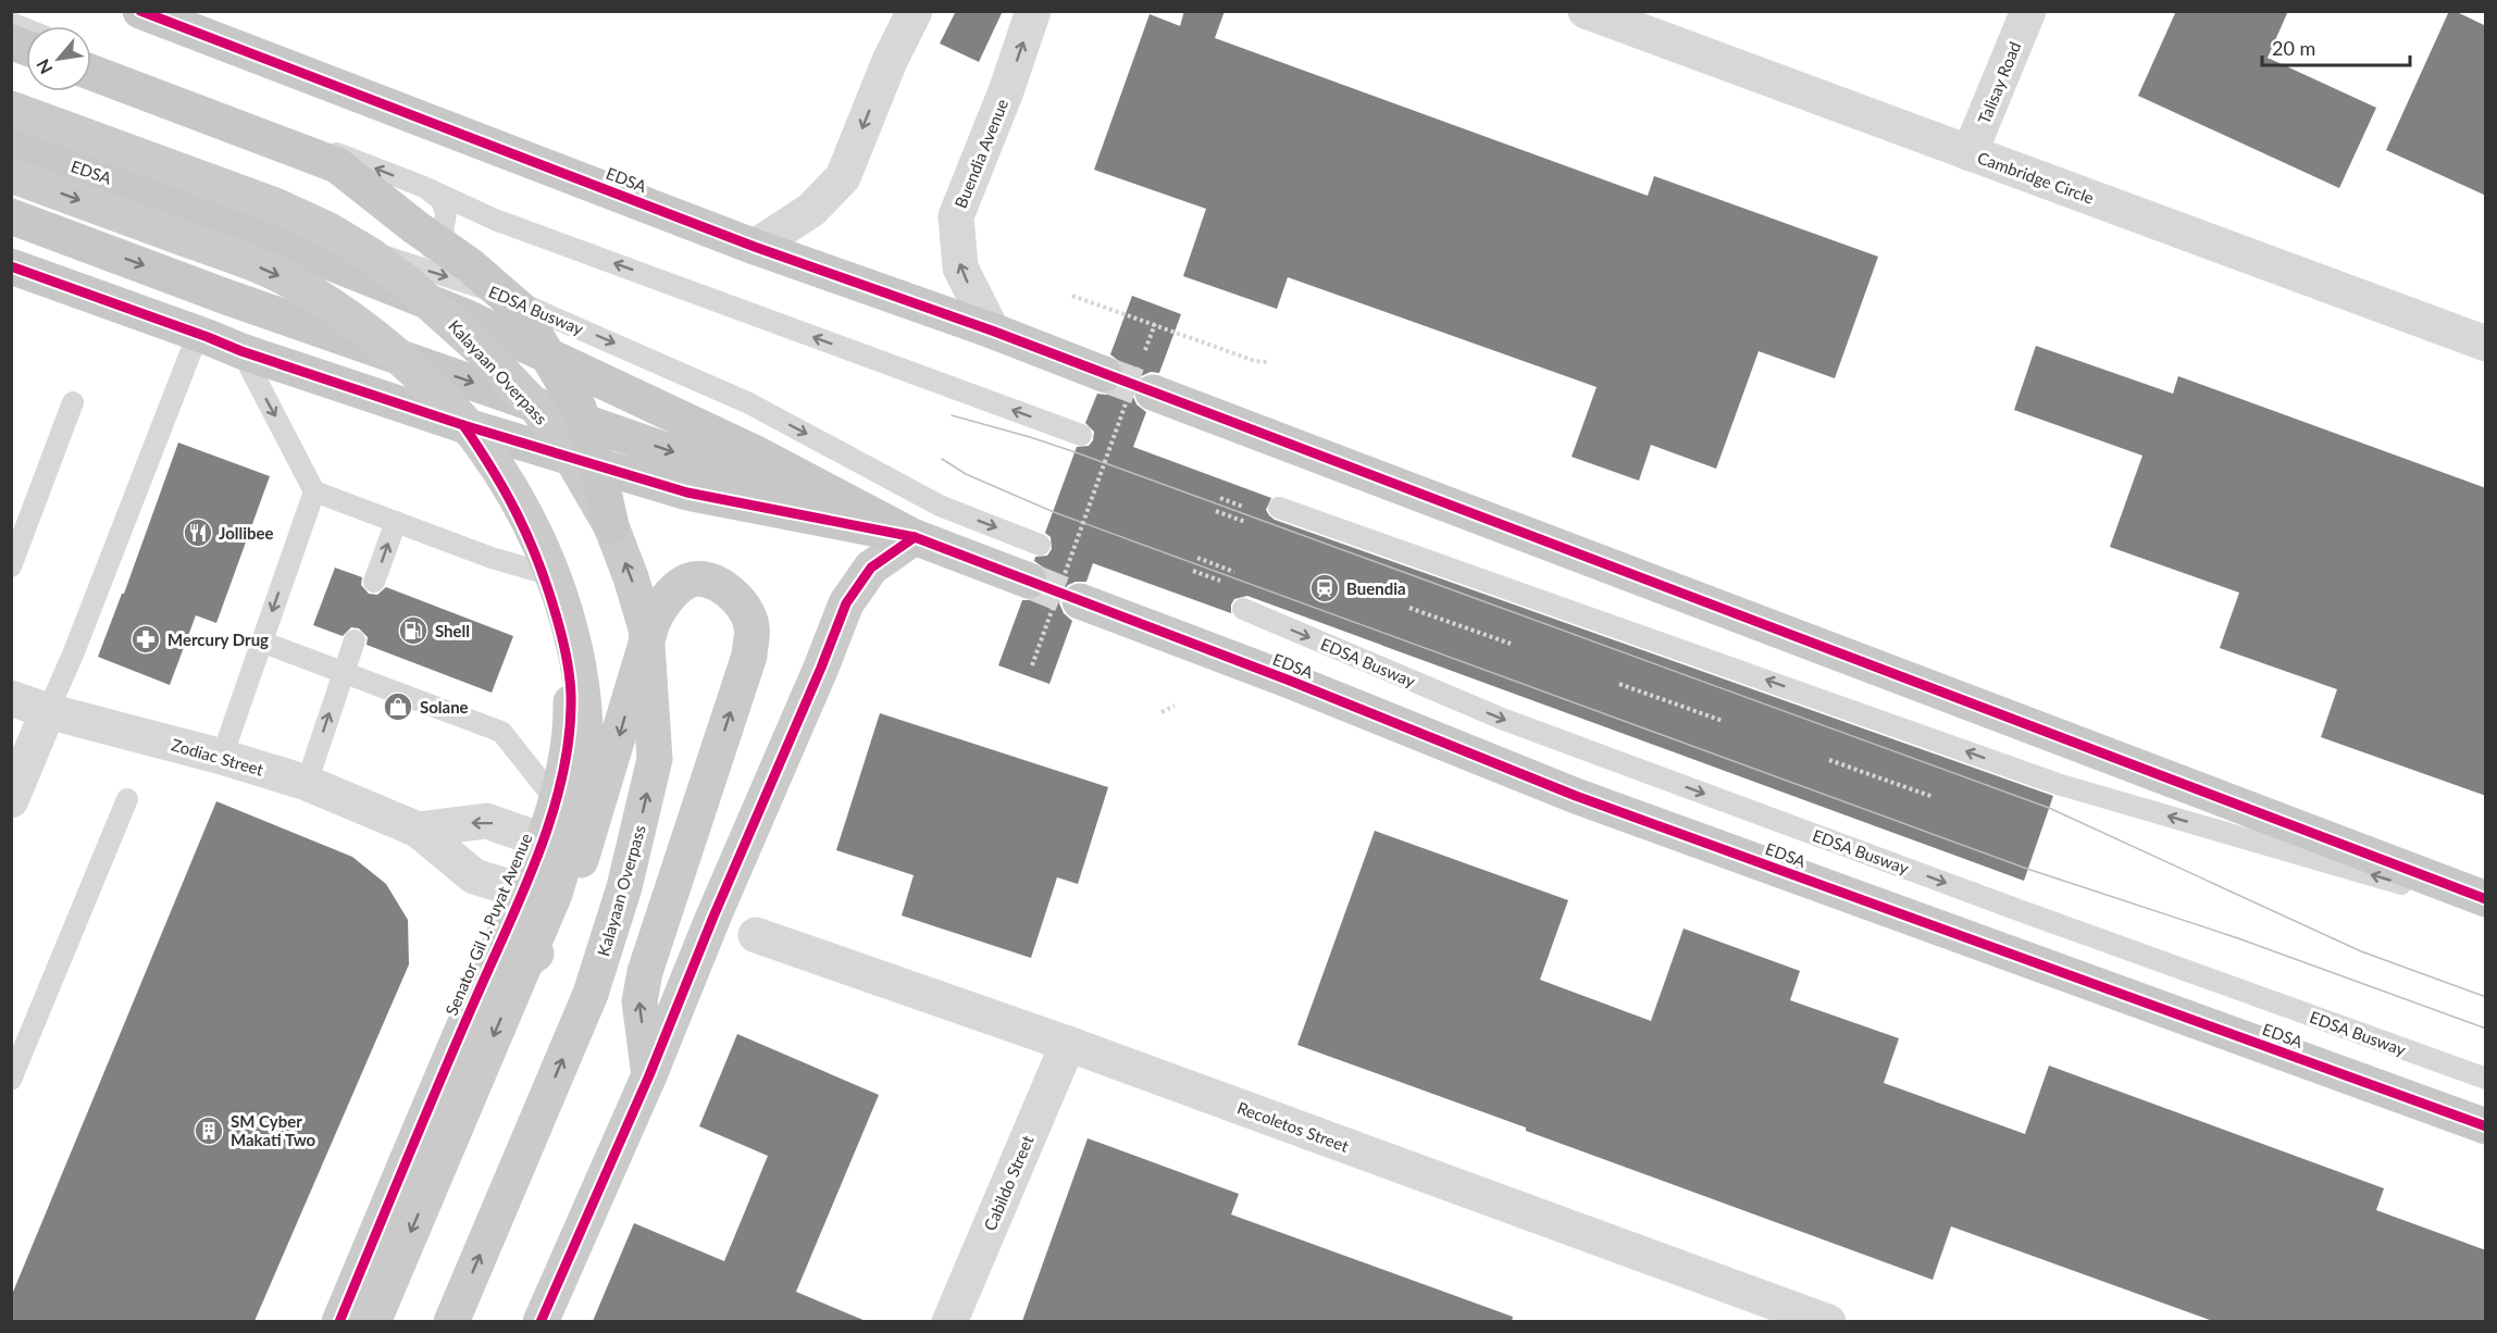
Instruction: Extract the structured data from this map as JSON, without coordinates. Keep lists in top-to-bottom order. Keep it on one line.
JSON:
{"streets":{"highway":["EDSA"],"main road":["Kalayaan Overpass","Senator Gil J. Puyat Avenue"],"street":["Talisay Road","Buendia Avenue","Cambridge Circle","Zodiac Street","Recoletos Street","Cabildo Street"],"lane":["EDSA Busway"]},"crossings":[["Talisay Road","Cambridge Circle"],["Buendia Avenue","EDSA"],["Zodiac Street","Senator Gil J. Puyat Avenue"],["Recoletos Street","Cabildo Street"]],"one_way":["Buendia Avenue"],"places":{"restaurant":["Jollibee"],"station":["Buendia"],"fuel station":["Shell"],"pharmacy":["Mercury Drug"],"shop":["Solane"],"building":["SM Cyber Makati Two"]},"scale_bar":"20 m","north":"bottom left"}
